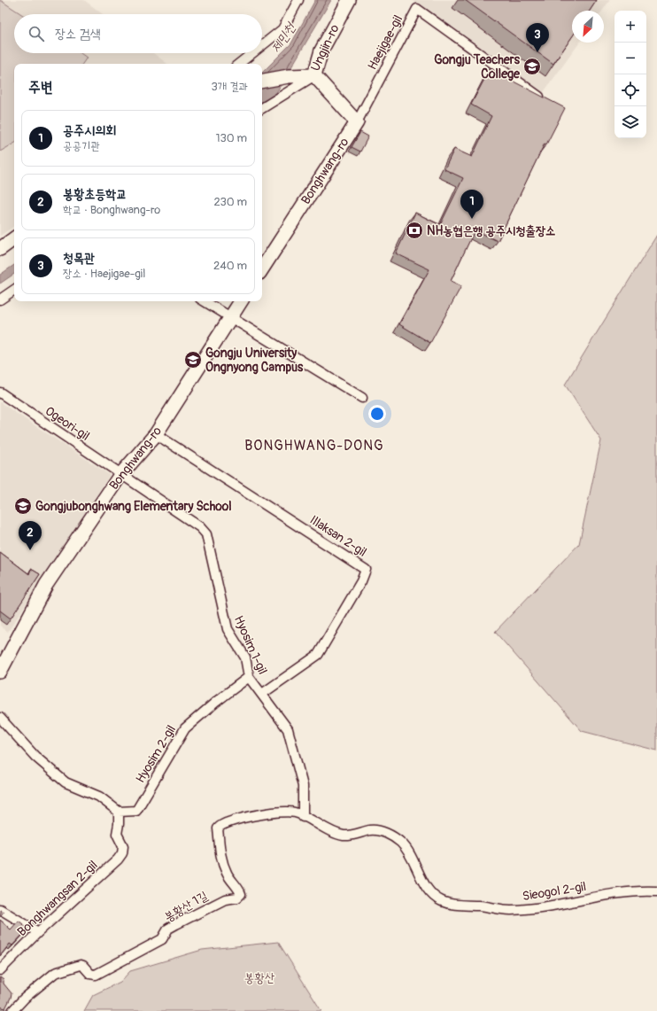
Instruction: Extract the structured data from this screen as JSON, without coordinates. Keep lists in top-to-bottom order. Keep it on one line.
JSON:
{"streets":{"main road":["Ungjin-ro","Bonghwang-ro"],"street":["Haejigae-gil","Ogeori-gil","Illaksan 2-gil","Hyosim 1-gil","Hyosim 2-gil","Sieogol 2-gil","Bonghwangsan 2-gil","봉황산 1길"]},"crossings":[["Haejigae-gil","Bonghwang-ro"],["Bonghwang-ro","Ogeori-gil"],["Bonghwang-ro","Illaksan 2-gil"],["Bonghwang-ro","Hyosim 1-gil"],["Ogeori-gil","Hyosim 1-gil"],["Illaksan 2-gil","Hyosim 1-gil"],["Hyosim 1-gil","Hyosim 2-gil"],["Hyosim 1-gil","Sieogol 2-gil"],["Hyosim 1-gil","봉황산 1길"],["Hyosim 2-gil","Bonghwangsan 2-gil"],["Sieogol 2-gil","봉황산 1길"]],"districts":["BONGHWANG-DONG"],"water":["제민천"],"parks":["봉황산"],"places":{"school or university":["Gongju Teachers College","Gongju University Ongnyong Campus","Gongjubonghwang Elementary School"],"bank":["NH농협은행 공주시청출장소"]},"north":"bottom left","page":{"map_buttons":["+","−"],"search":"장소 검색","pins":["3","1","2"],"heading":["주변","3개 결과"],"list":[{"mark":"1","name":"공주시의회","note":"공공기관","value":"130 m"},{"mark":"2","name":"봉황초등학교","note":"학교 · Bonghwang-ro","value":"230 m"},{"mark":"3","name":"청목관","note":"장소 · Haejigae-gil","value":"240 m"}]}}
